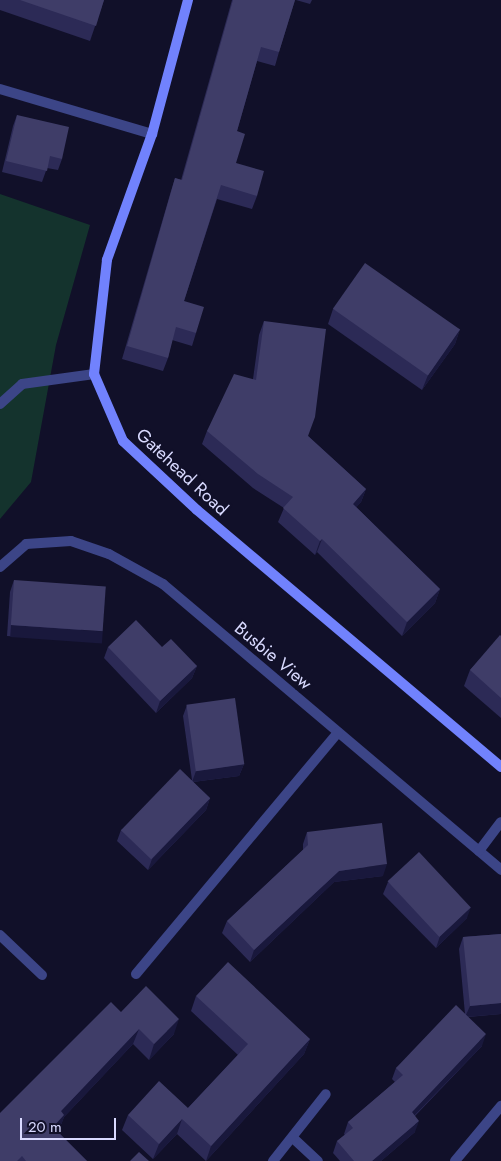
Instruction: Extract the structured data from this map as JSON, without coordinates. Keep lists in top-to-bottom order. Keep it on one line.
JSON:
{"streets":{"main road":["Gatehead Road"],"street":["Busbie View"]},"scale_bar":"20 m"}
